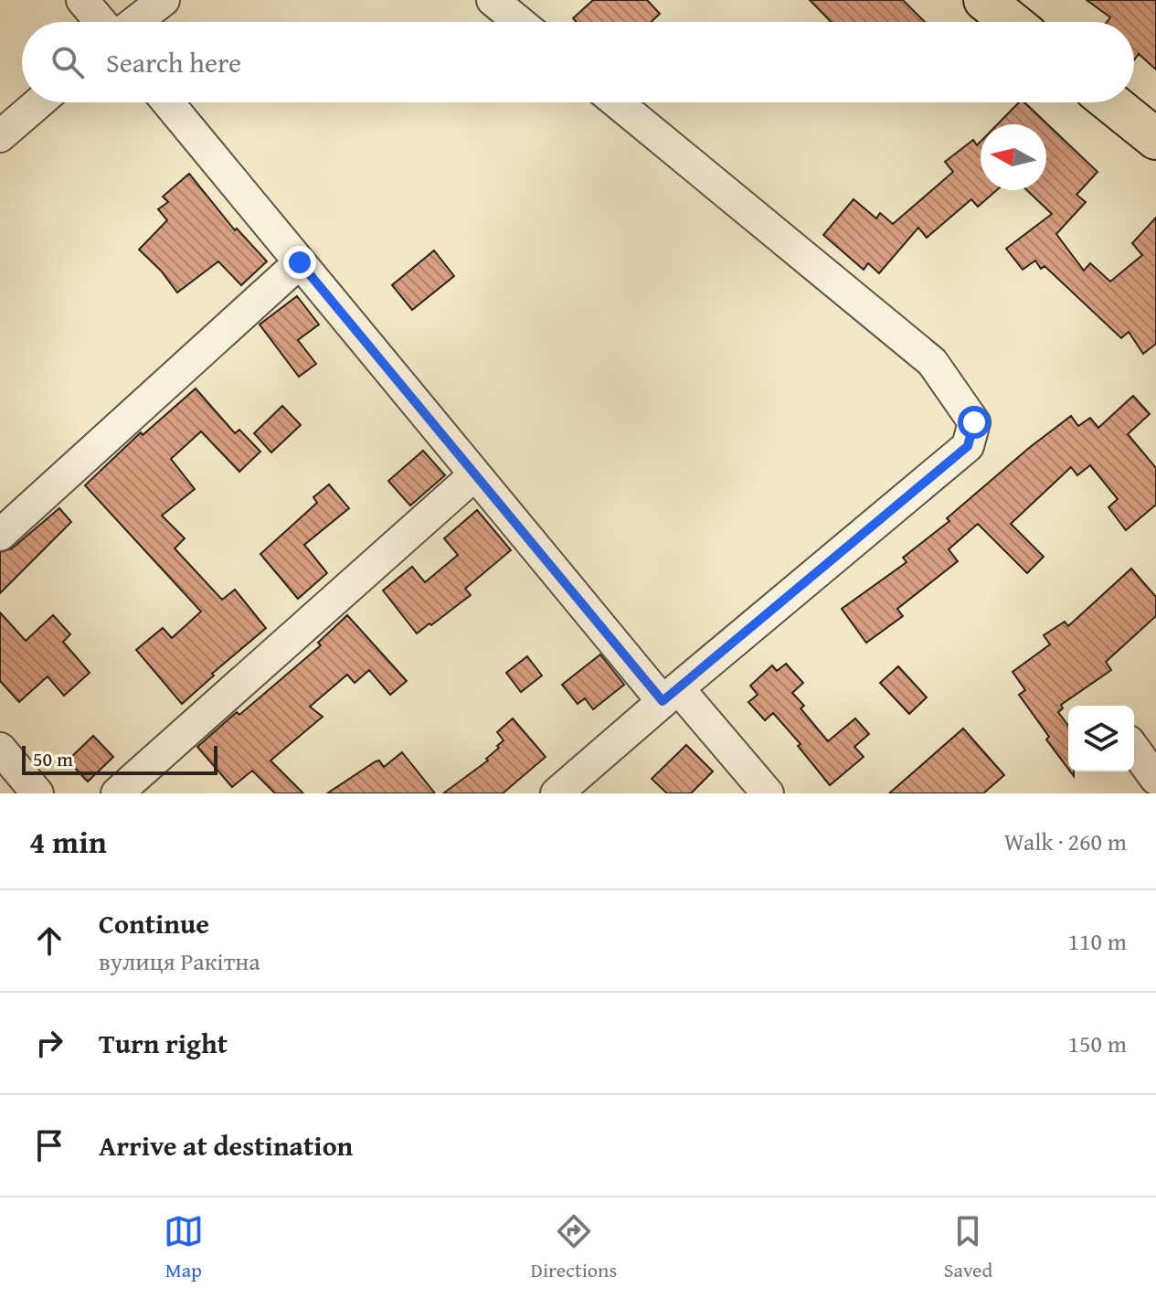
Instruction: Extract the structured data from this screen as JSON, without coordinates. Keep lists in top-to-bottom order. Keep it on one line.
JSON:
{"scale_bar":"50 m","north":"left","page":{"search":"Search here","scale":"50 m","heading":["4 min","Walk · 260 m"],"list":[["Continue","вулиця Ракітна","110 m"],["Turn right","150 m"],"Arrive at destination"],"nav":["Map","Directions","Saved"]}}
